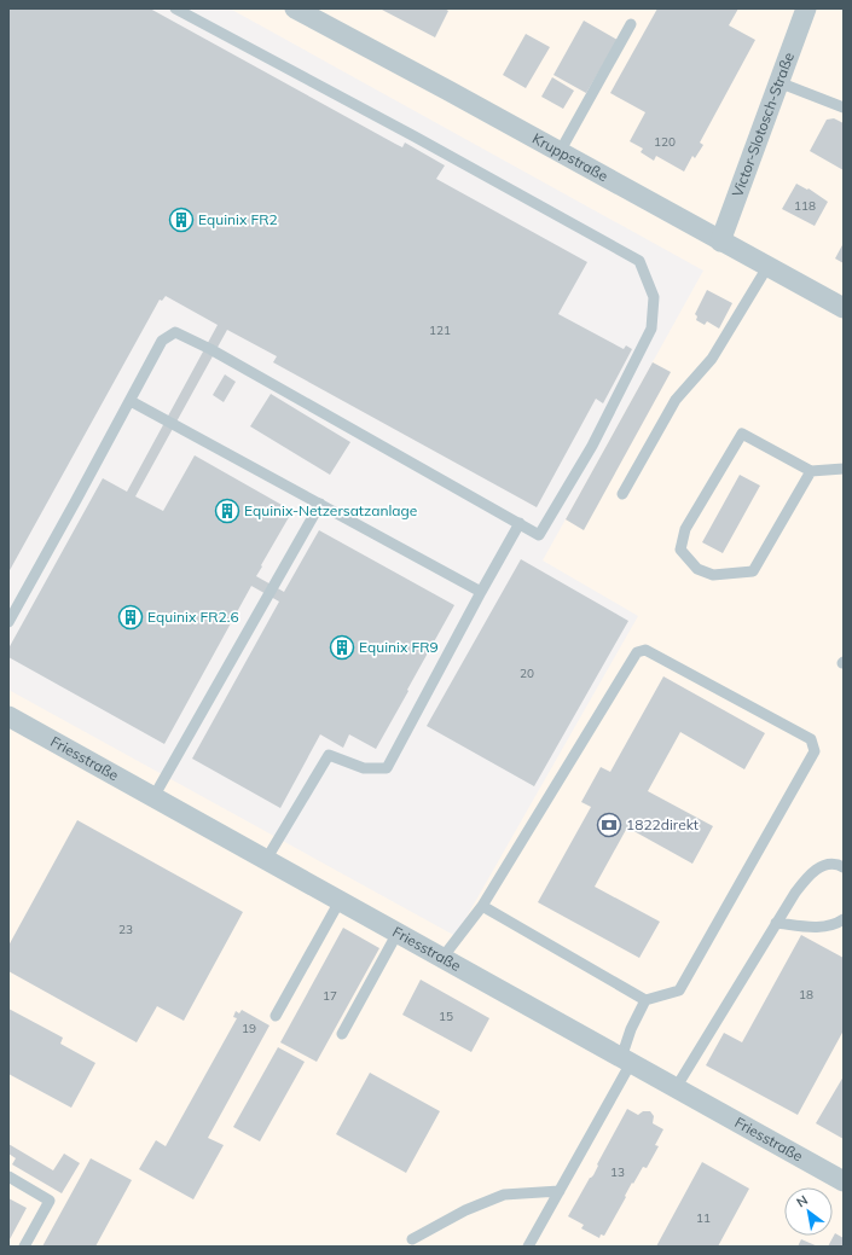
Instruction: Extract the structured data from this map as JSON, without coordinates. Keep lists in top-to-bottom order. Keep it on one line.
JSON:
{"streets":{"street":["Victor-Slotosch-Straße","Kruppstraße","Friesstraße"]},"crossings":[["Victor-Slotosch-Straße","Kruppstraße"]],"places":{"building":["Equinix FR2","Equinix-Netzersatzanlage","Equinix FR2.6","Equinix FR9"],"bank":["1822direkt"]},"house_numbers":["120","118","121","20","23","18","17","15","19","13","11"],"north":"top left"}
